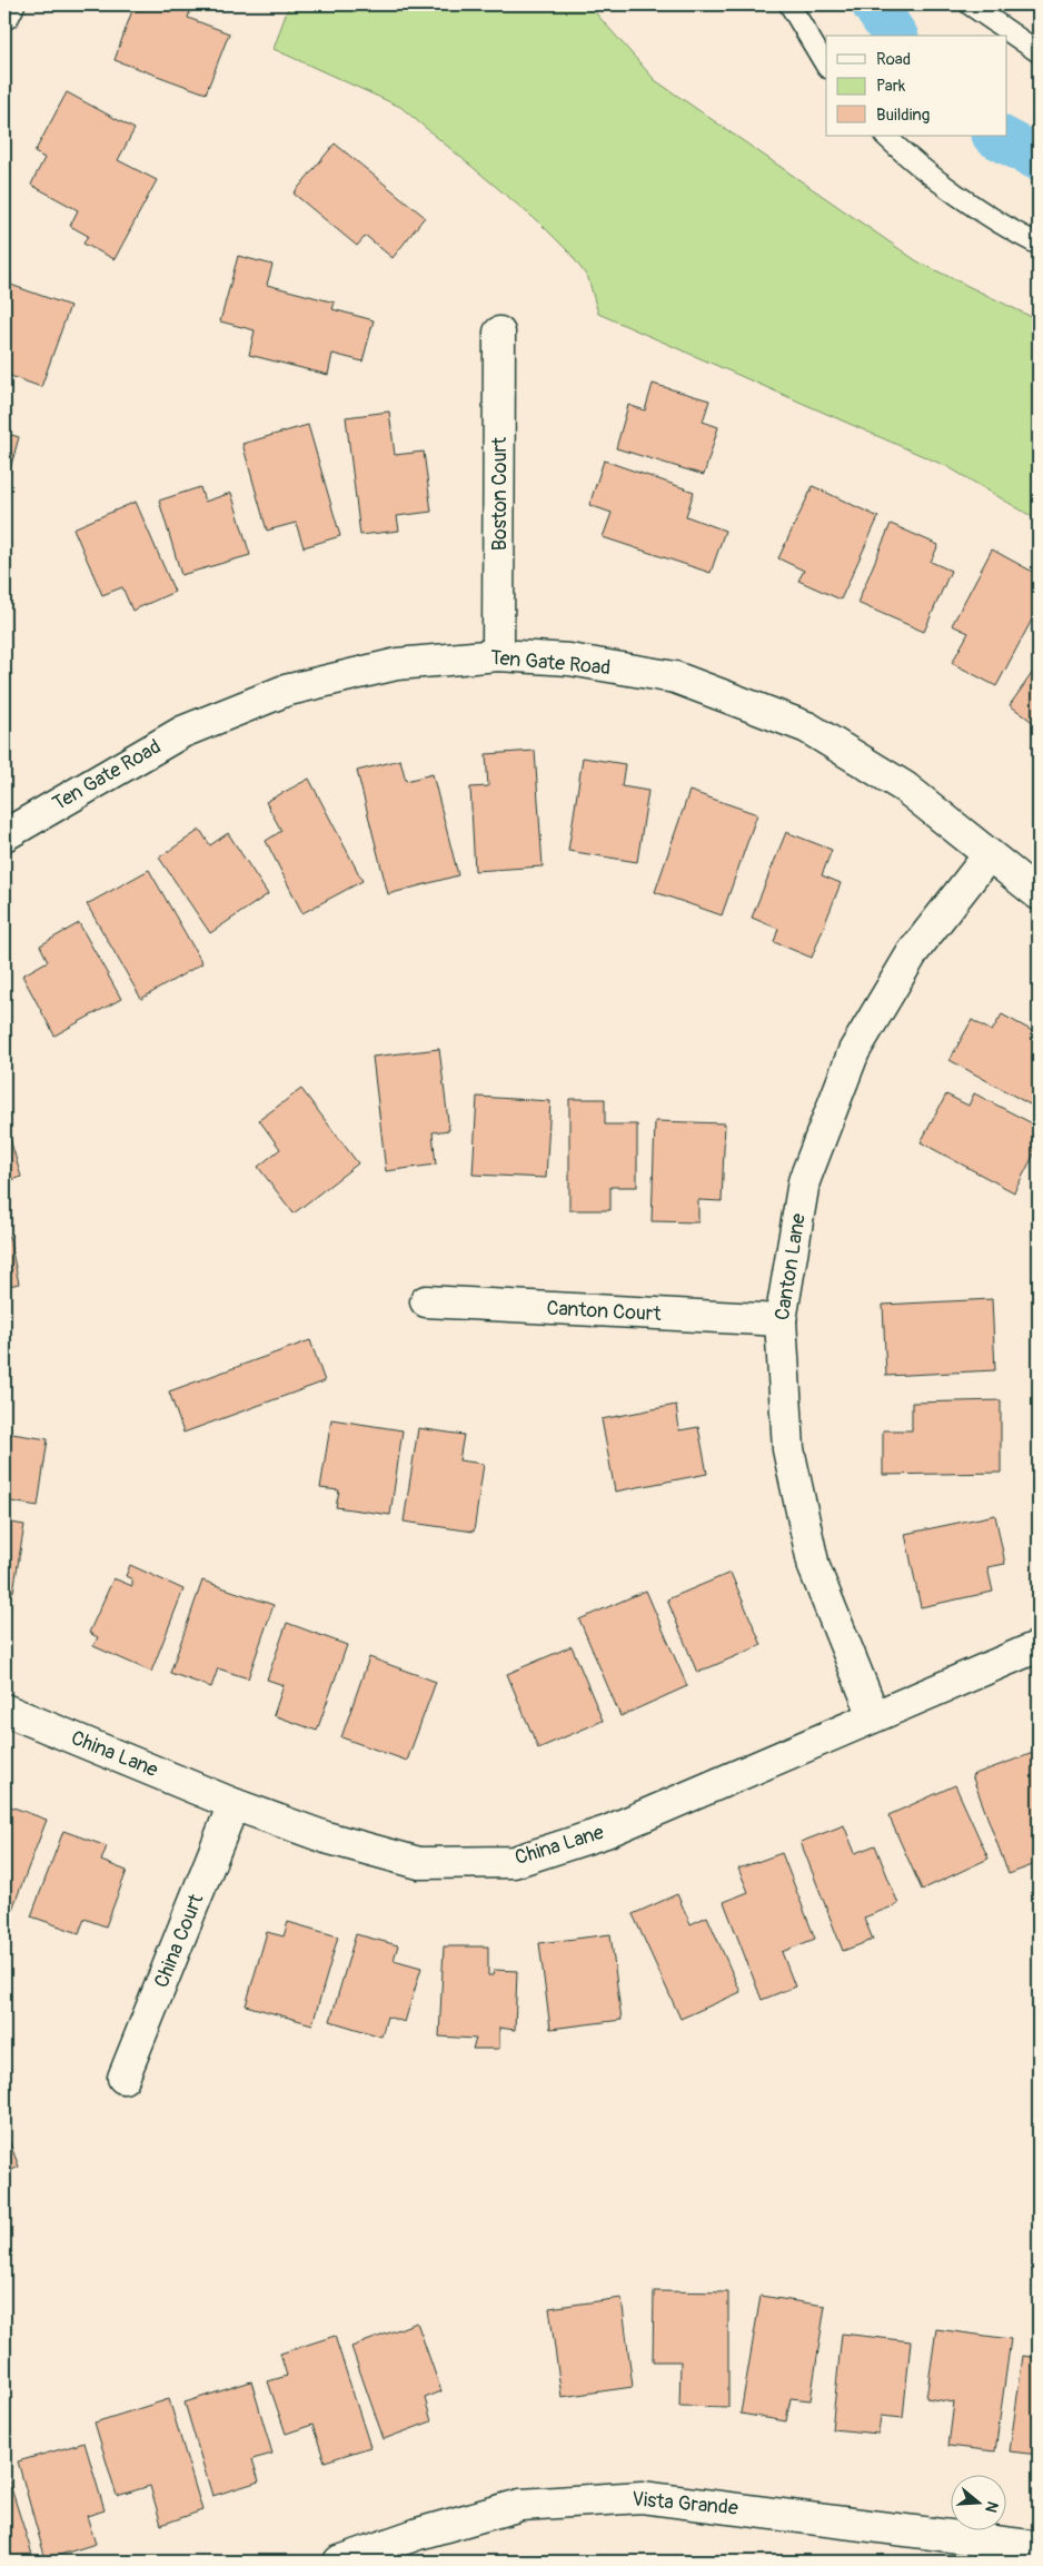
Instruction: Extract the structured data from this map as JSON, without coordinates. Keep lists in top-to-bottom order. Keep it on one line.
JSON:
{"streets":{"street":["Boston Court","Ten Gate Road","Canton Lane","Canton Court","China Lane","China Court","Vista Grande"]},"crossings":[["Boston Court","Ten Gate Road"],["Ten Gate Road","Canton Lane"],["Canton Lane","Canton Court"],["Canton Lane","China Lane"],["China Lane","China Court"]],"legend":["Road","Park","Building"],"north":"right"}
